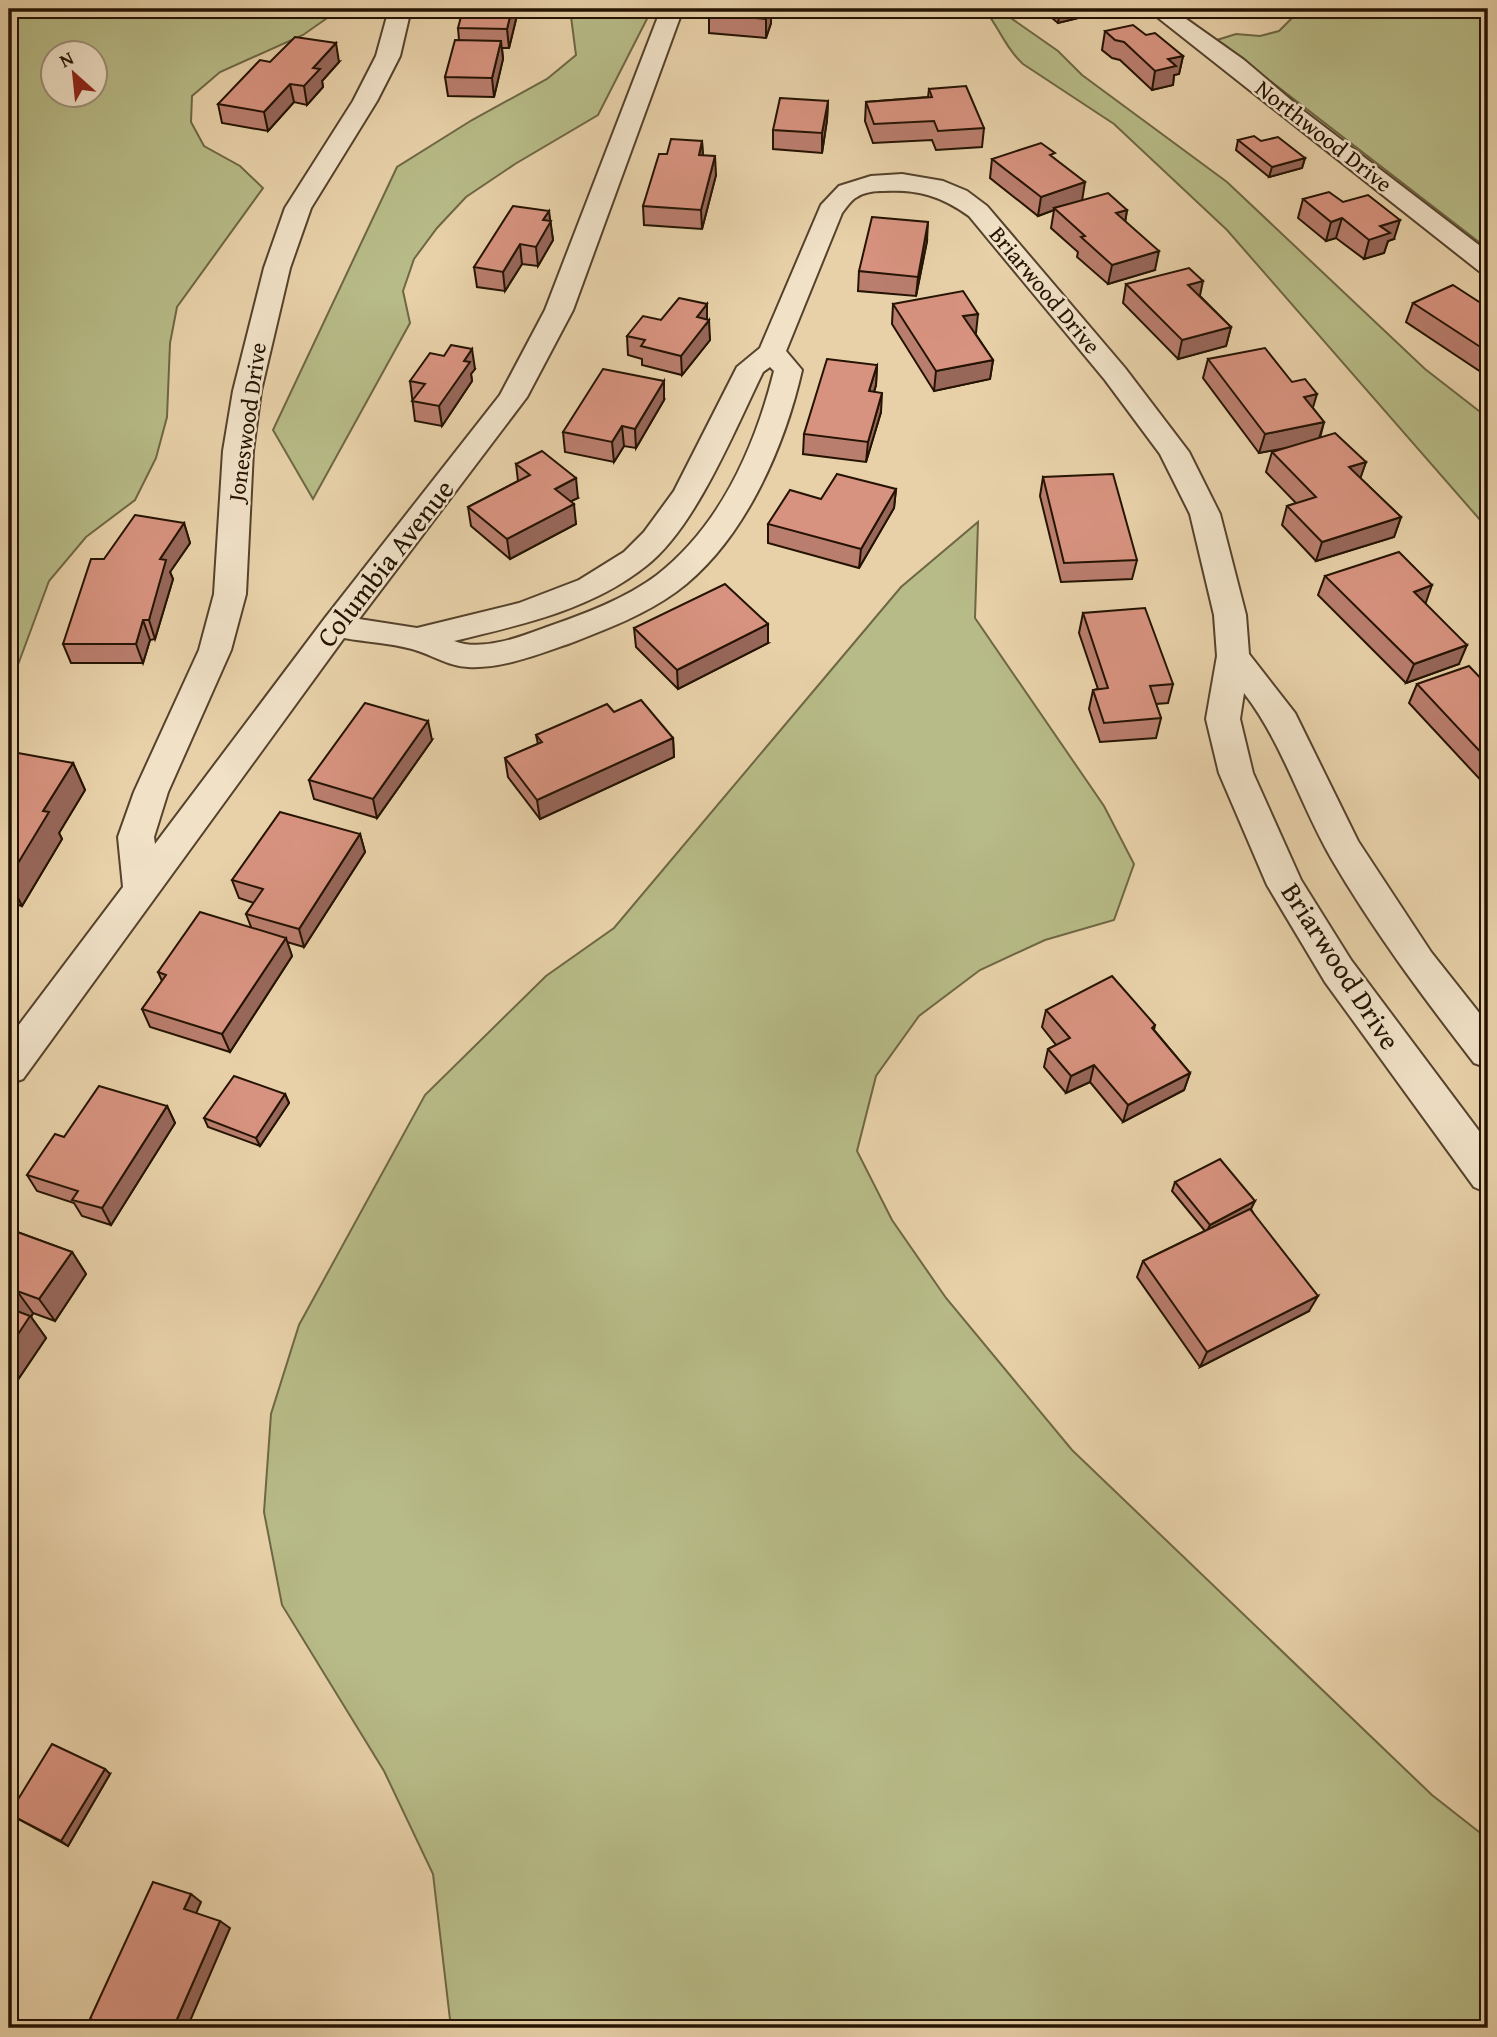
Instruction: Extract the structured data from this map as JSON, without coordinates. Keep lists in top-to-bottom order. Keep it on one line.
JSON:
{"streets":{"street":["Northwood Drive","Briarwood Drive","Joneswood Drive","Columbia Avenue"]},"crossings":[["Briarwood Drive","Columbia Avenue"],["Joneswood Drive","Columbia Avenue"]],"north":"top left"}
